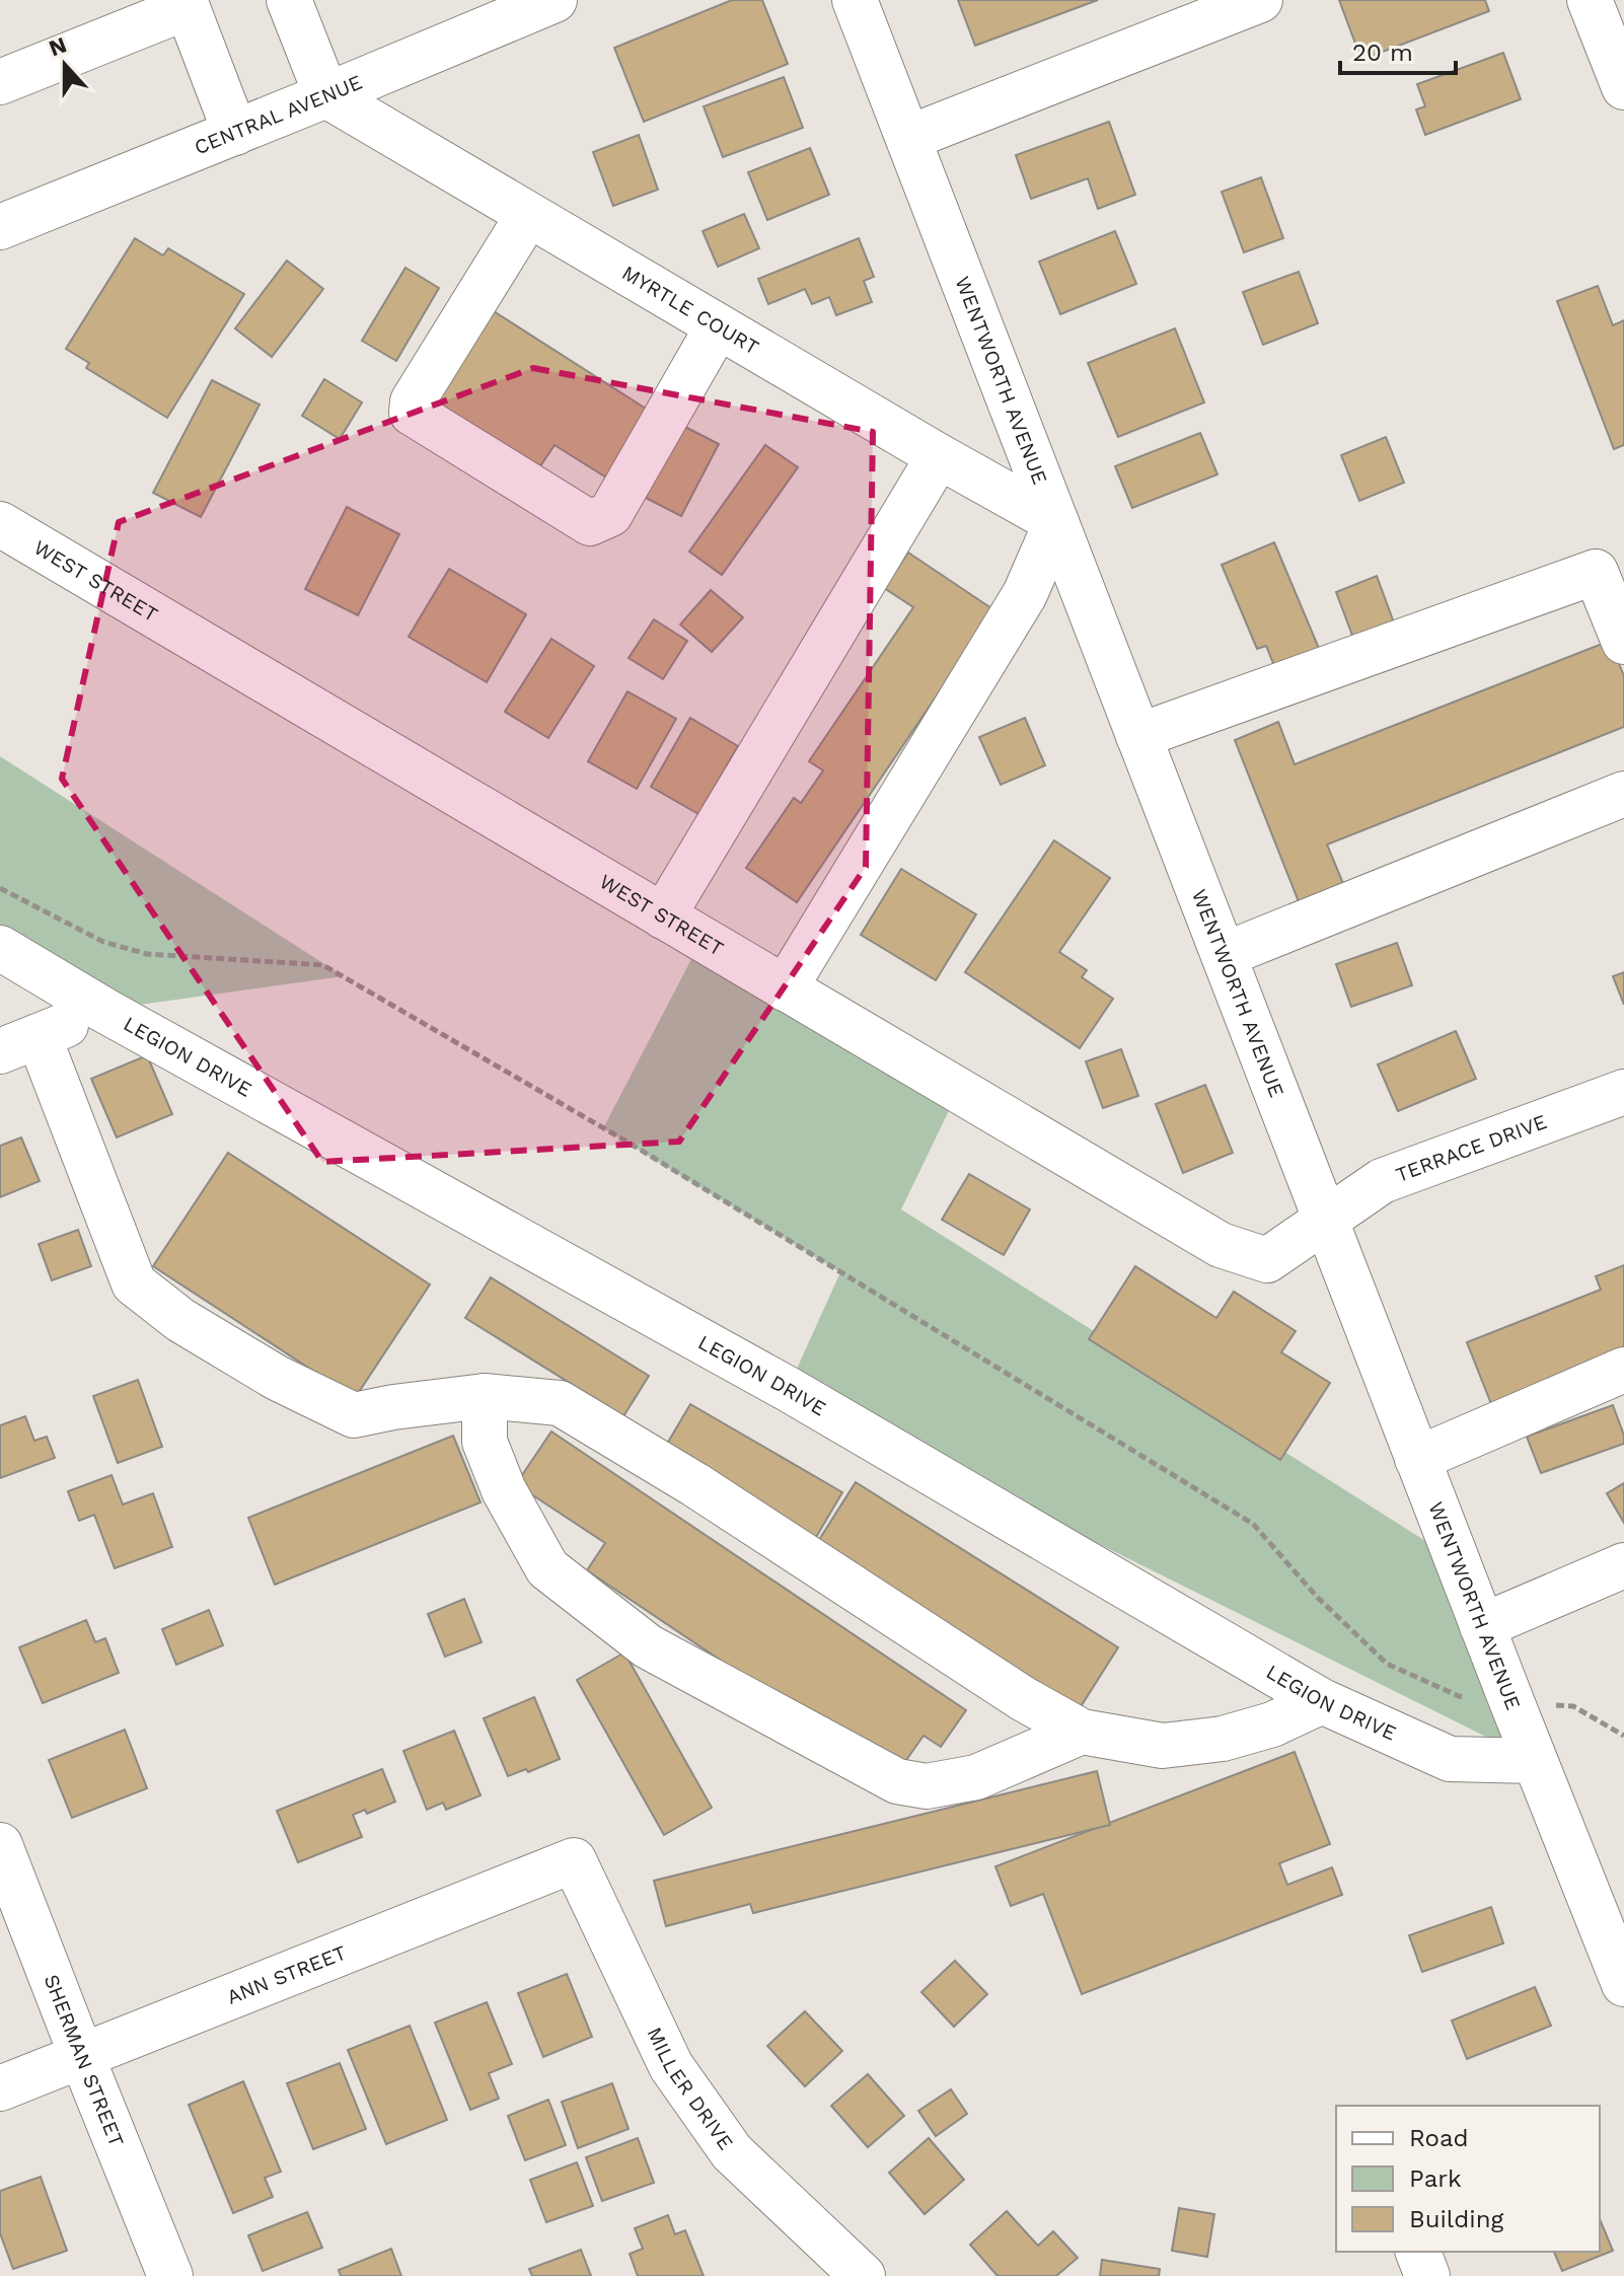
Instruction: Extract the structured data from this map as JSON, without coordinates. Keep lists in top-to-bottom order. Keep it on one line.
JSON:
{"streets":{"street":["CENTRAL AVENUE","MYRTLE COURT","WENTWORTH AVENUE","WEST STREET","LEGION DRIVE","TERRACE DRIVE","ANN STREET","SHERMAN STREET","MILLER DRIVE"]},"crossings":[["CENTRAL AVENUE","MYRTLE COURT"],["MYRTLE COURT","WENTWORTH AVENUE"],["WENTWORTH AVENUE","WEST STREET"],["WENTWORTH AVENUE","LEGION DRIVE"],["WENTWORTH AVENUE","TERRACE DRIVE"],["WEST STREET","TERRACE DRIVE"],["ANN STREET","SHERMAN STREET"],["ANN STREET","MILLER DRIVE"]],"legend":["Road","Park","Building"],"scale_bar":"20 m","north":"top"}
